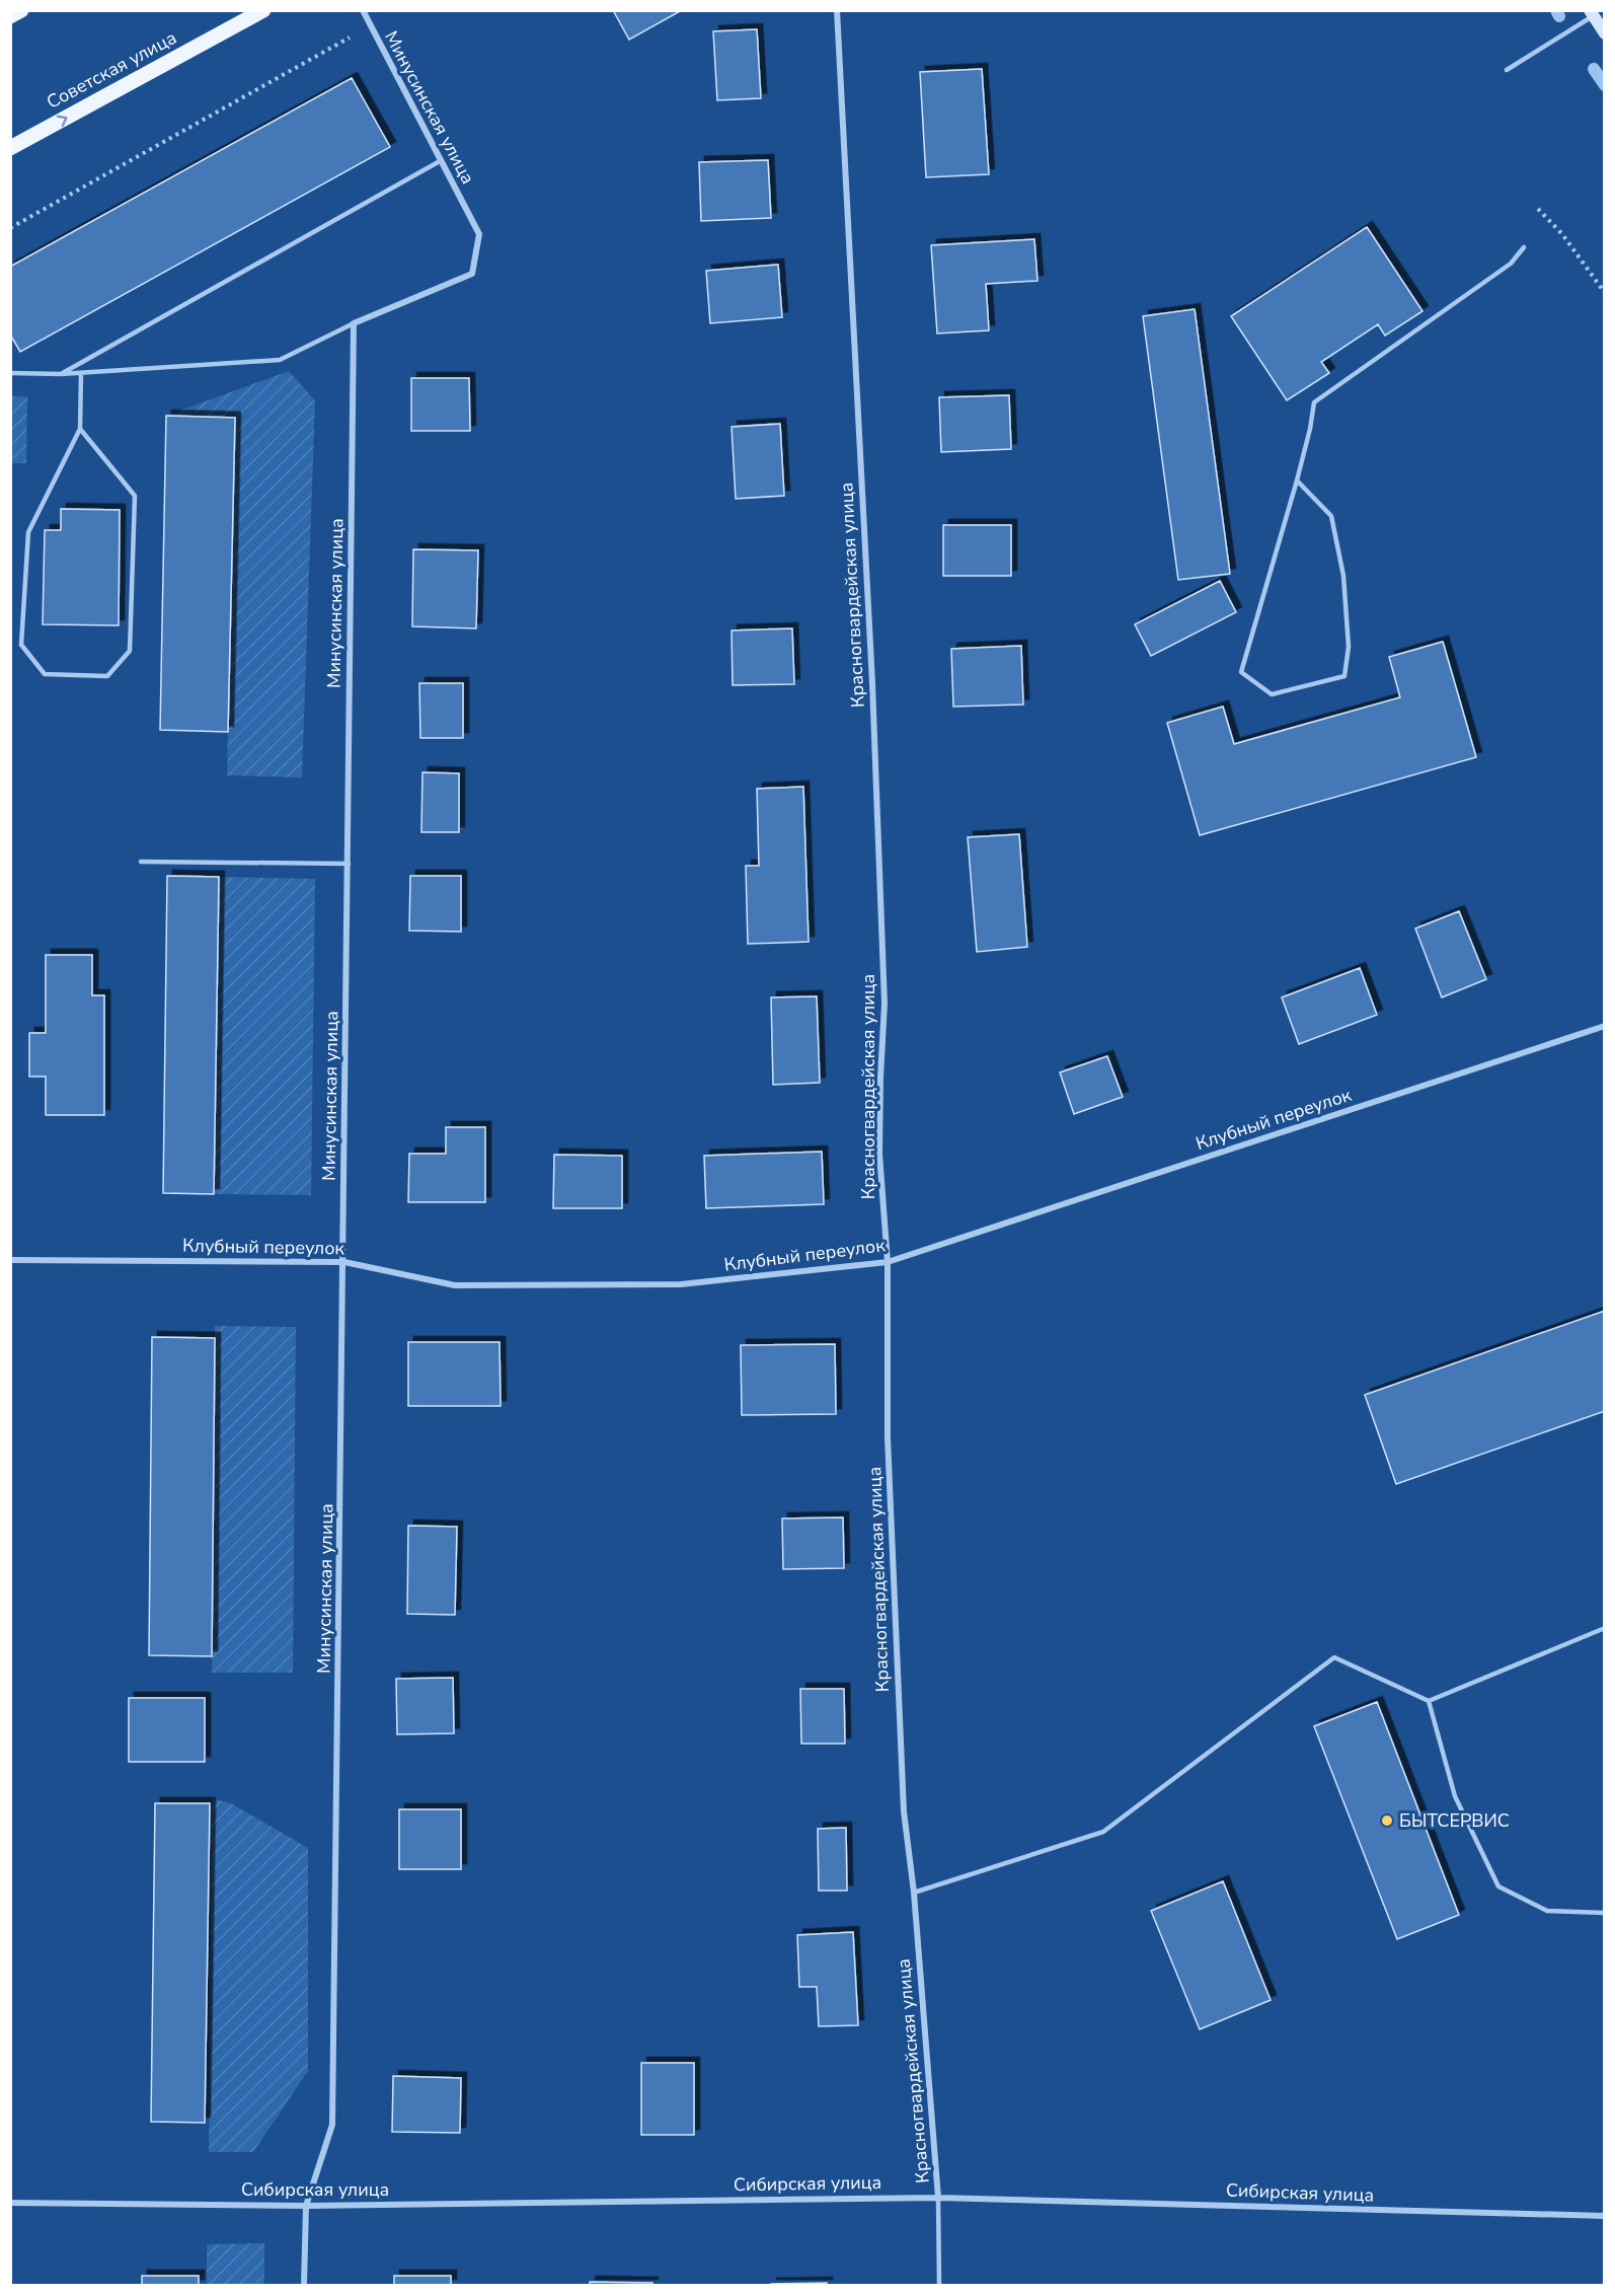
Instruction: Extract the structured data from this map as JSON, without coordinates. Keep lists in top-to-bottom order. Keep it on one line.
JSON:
{"streets":{"main road":["Советская улица"],"street":["Минусинская улица","Красногвардейская улица","Клубный переулок","Сибирская улица"]},"crossings":[["Минусинская улица","Клубный переулок"],["Минусинская улица","Сибирская улица"],["Красногвардейская улица","Клубный переулок"],["Красногвардейская улица","Сибирская улица"]],"one_way":["Советская улица"],"places":["БЫТСЕРВИС"]}
